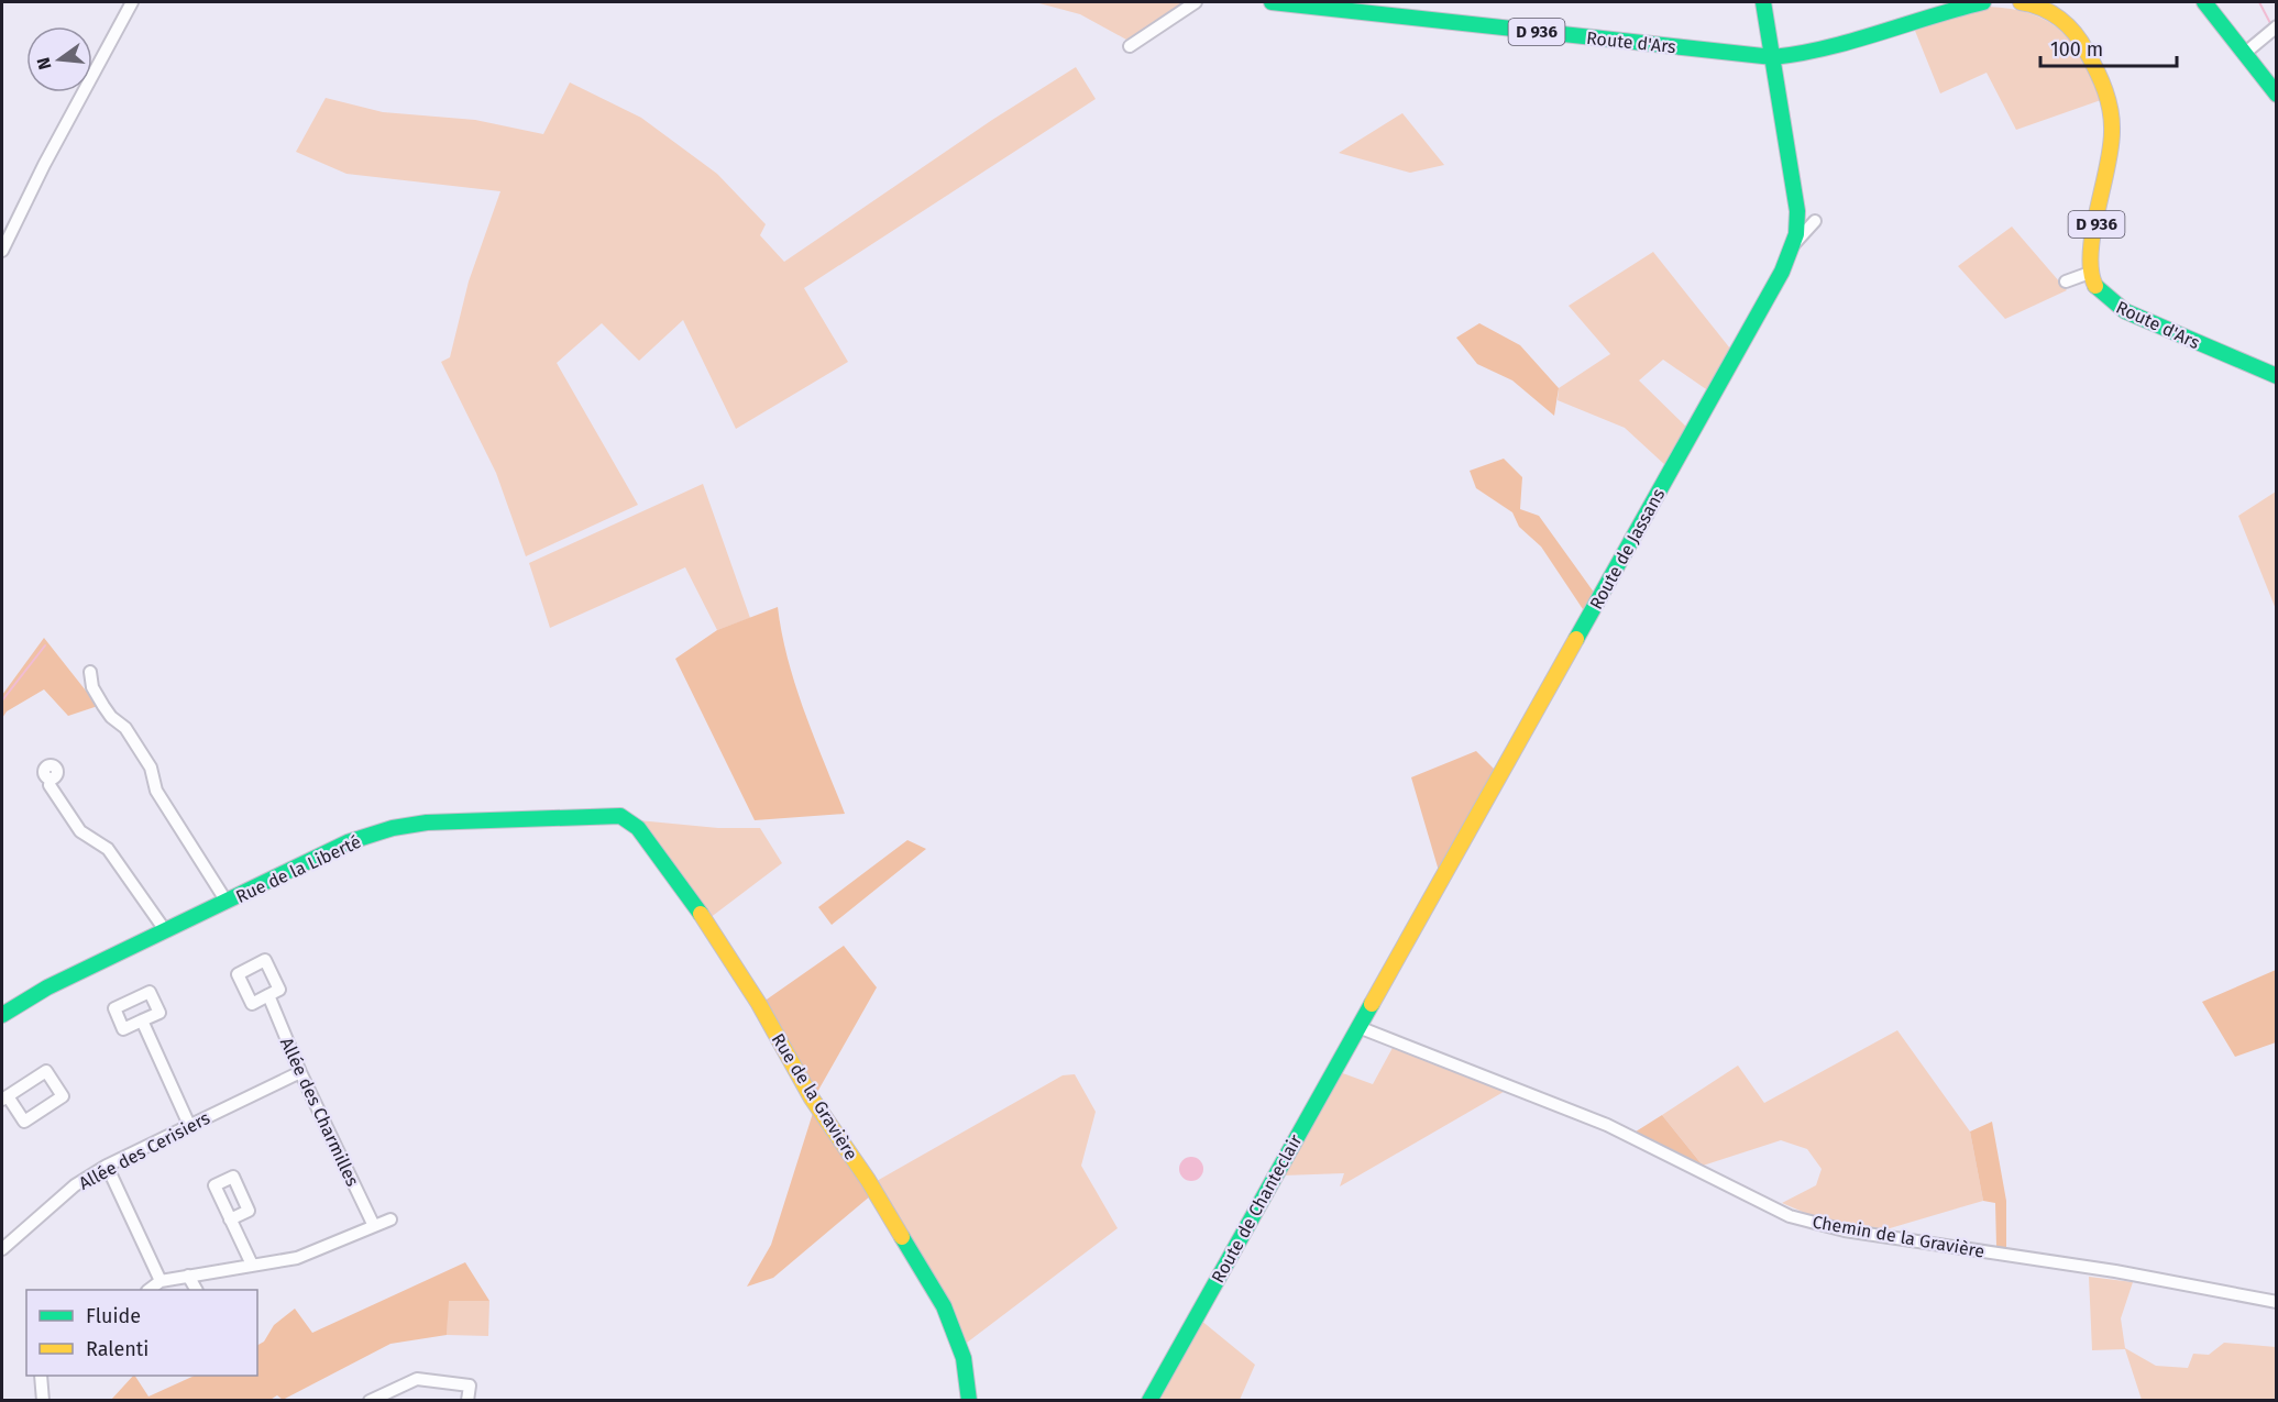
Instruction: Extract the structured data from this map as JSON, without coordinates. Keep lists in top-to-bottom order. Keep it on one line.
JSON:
{"streets":{"street":["D 936","Route d'Ars","Route de Jassans","Rue de la Liberté","Rue de la Gravière","Allée des Charmilles","Allée des Cerisiers","Route de Chanteclair","Chemin de la Gravière"]},"crossings":[["D 936","Route d'Ars"],["Route d'Ars","Route de Jassans"],["Route de Jassans","Route de Chanteclair"],["Route de Jassans","Chemin de la Gravière"],["Rue de la Liberté","Rue de la Gravière"],["Allée des Charmilles","Allée des Cerisiers"],["Route de Chanteclair","Chemin de la Gravière"]],"legend":["Fluide","Ralenti"],"scale_bar":"100 m","north":"left"}
